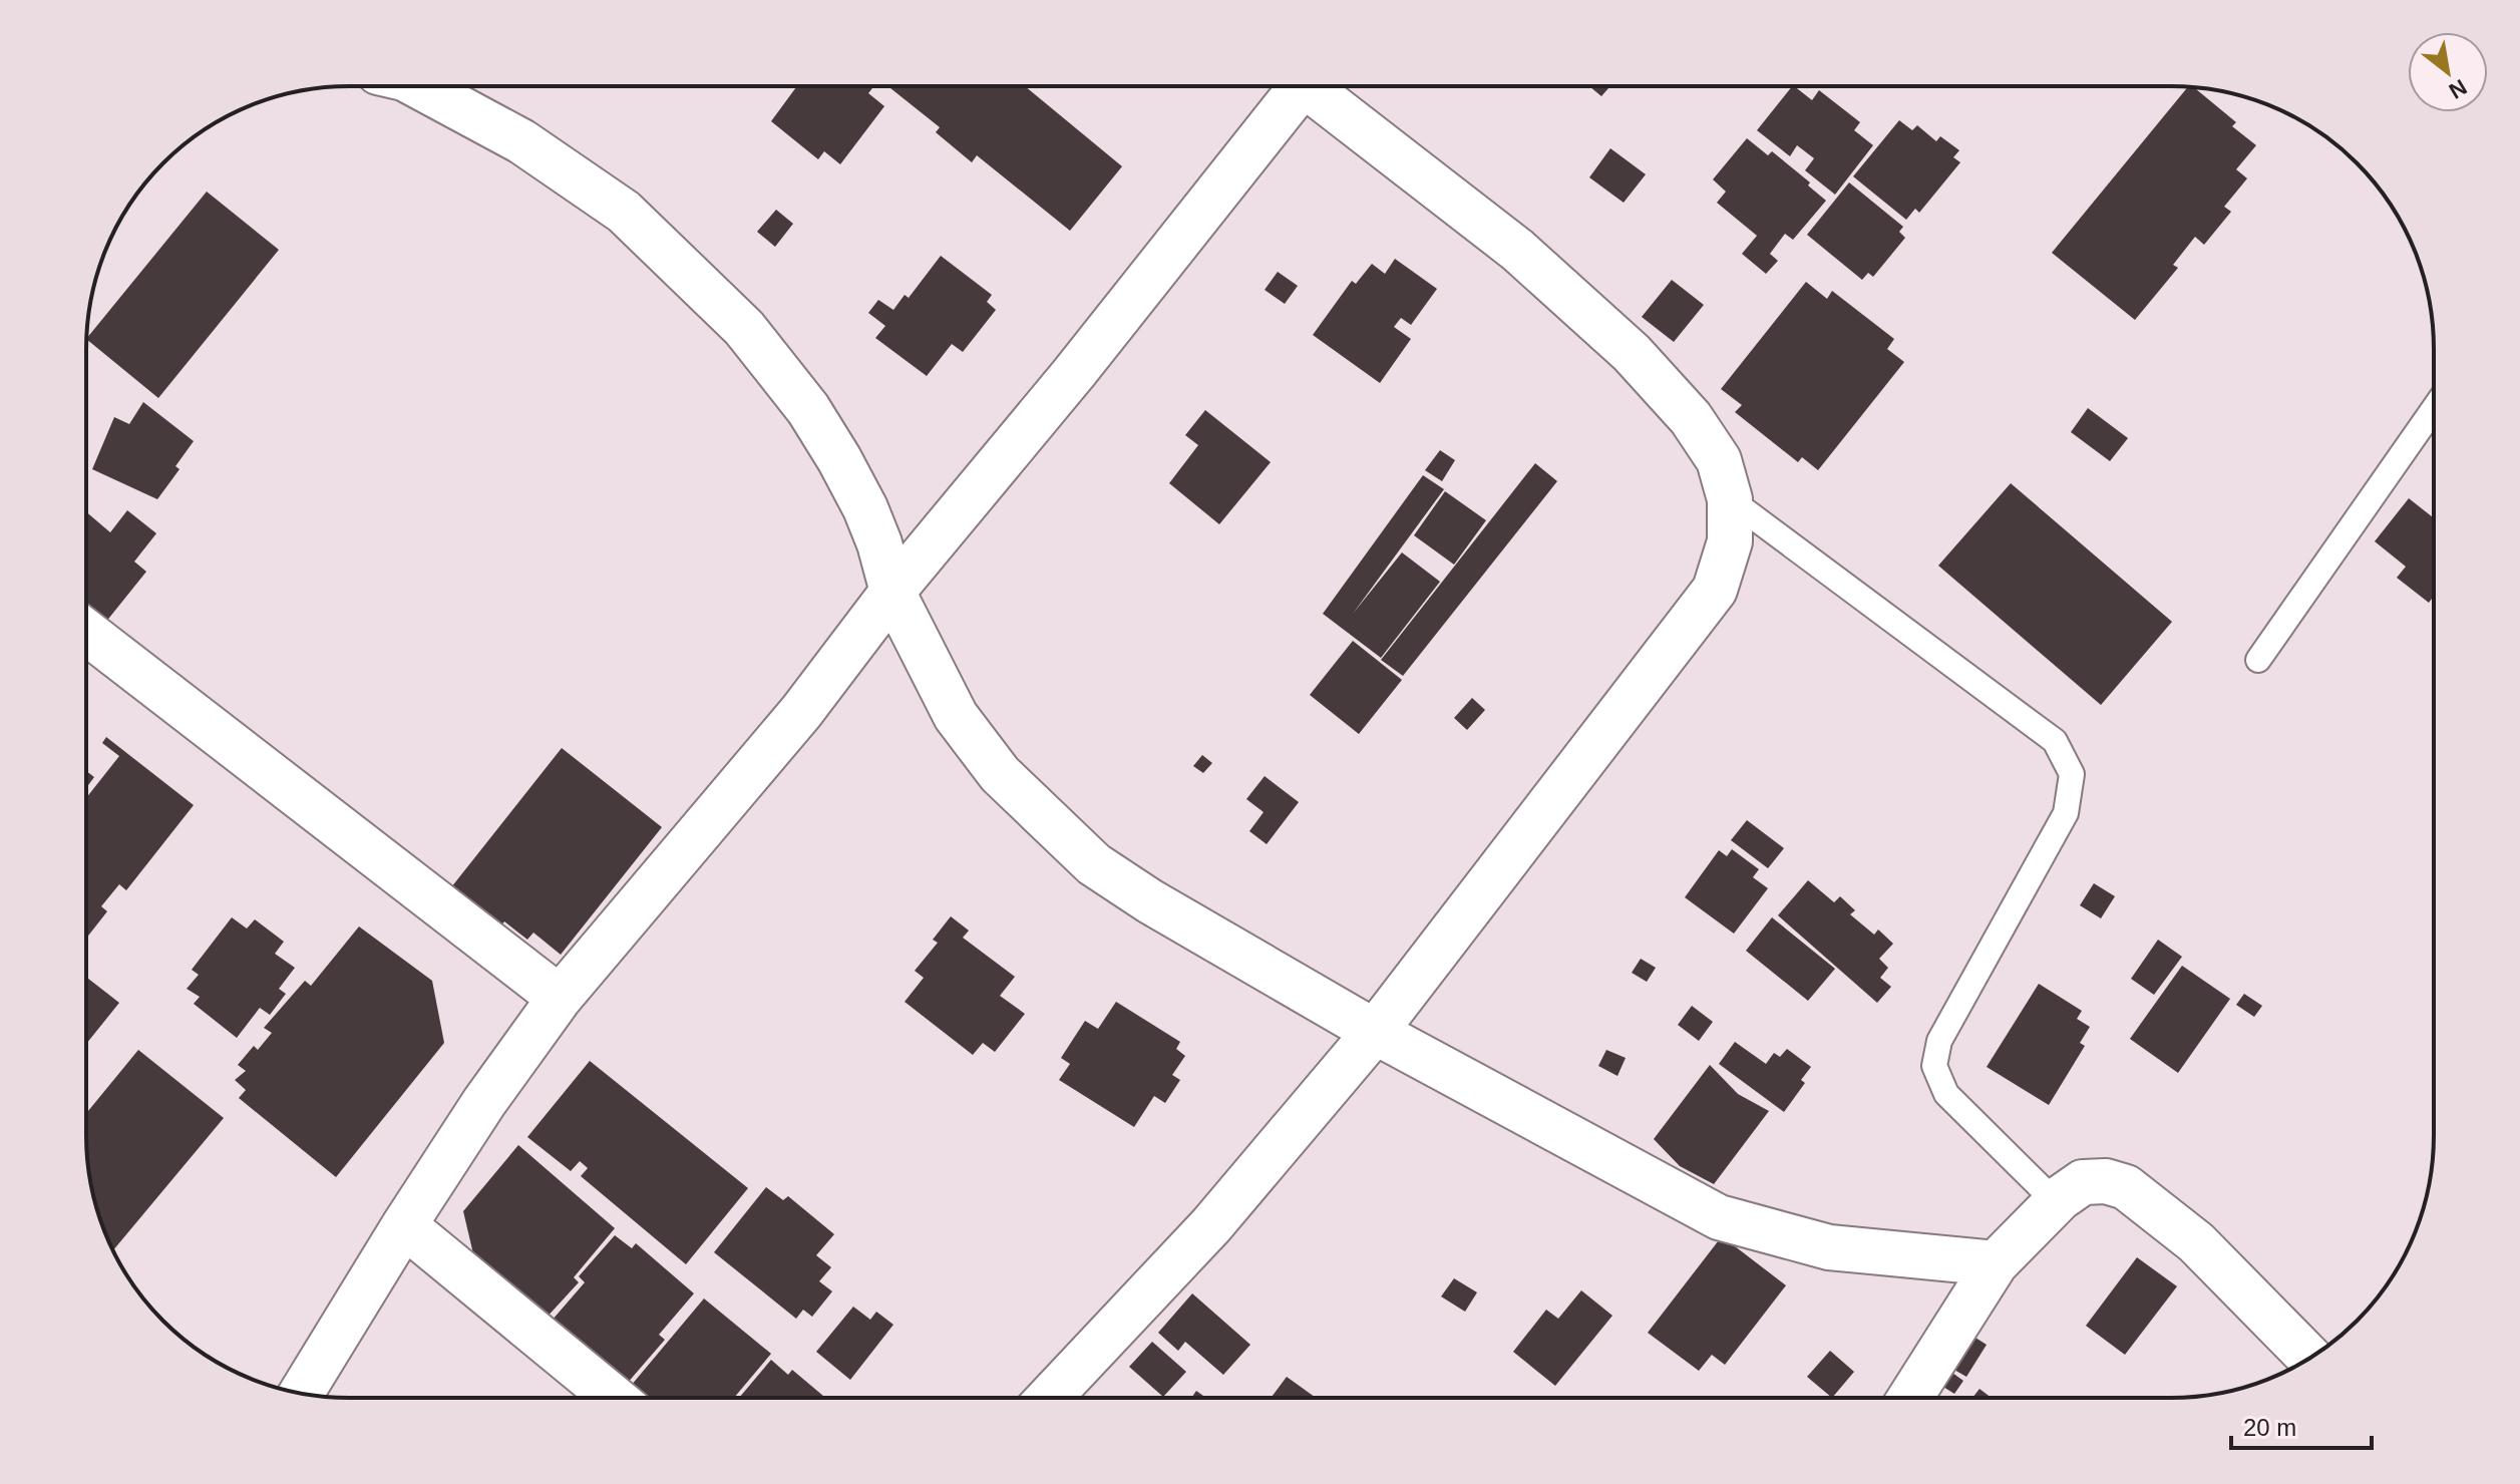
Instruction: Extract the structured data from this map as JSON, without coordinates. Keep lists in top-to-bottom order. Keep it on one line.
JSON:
{"scale_bar":"20 m","north":"bottom right"}
